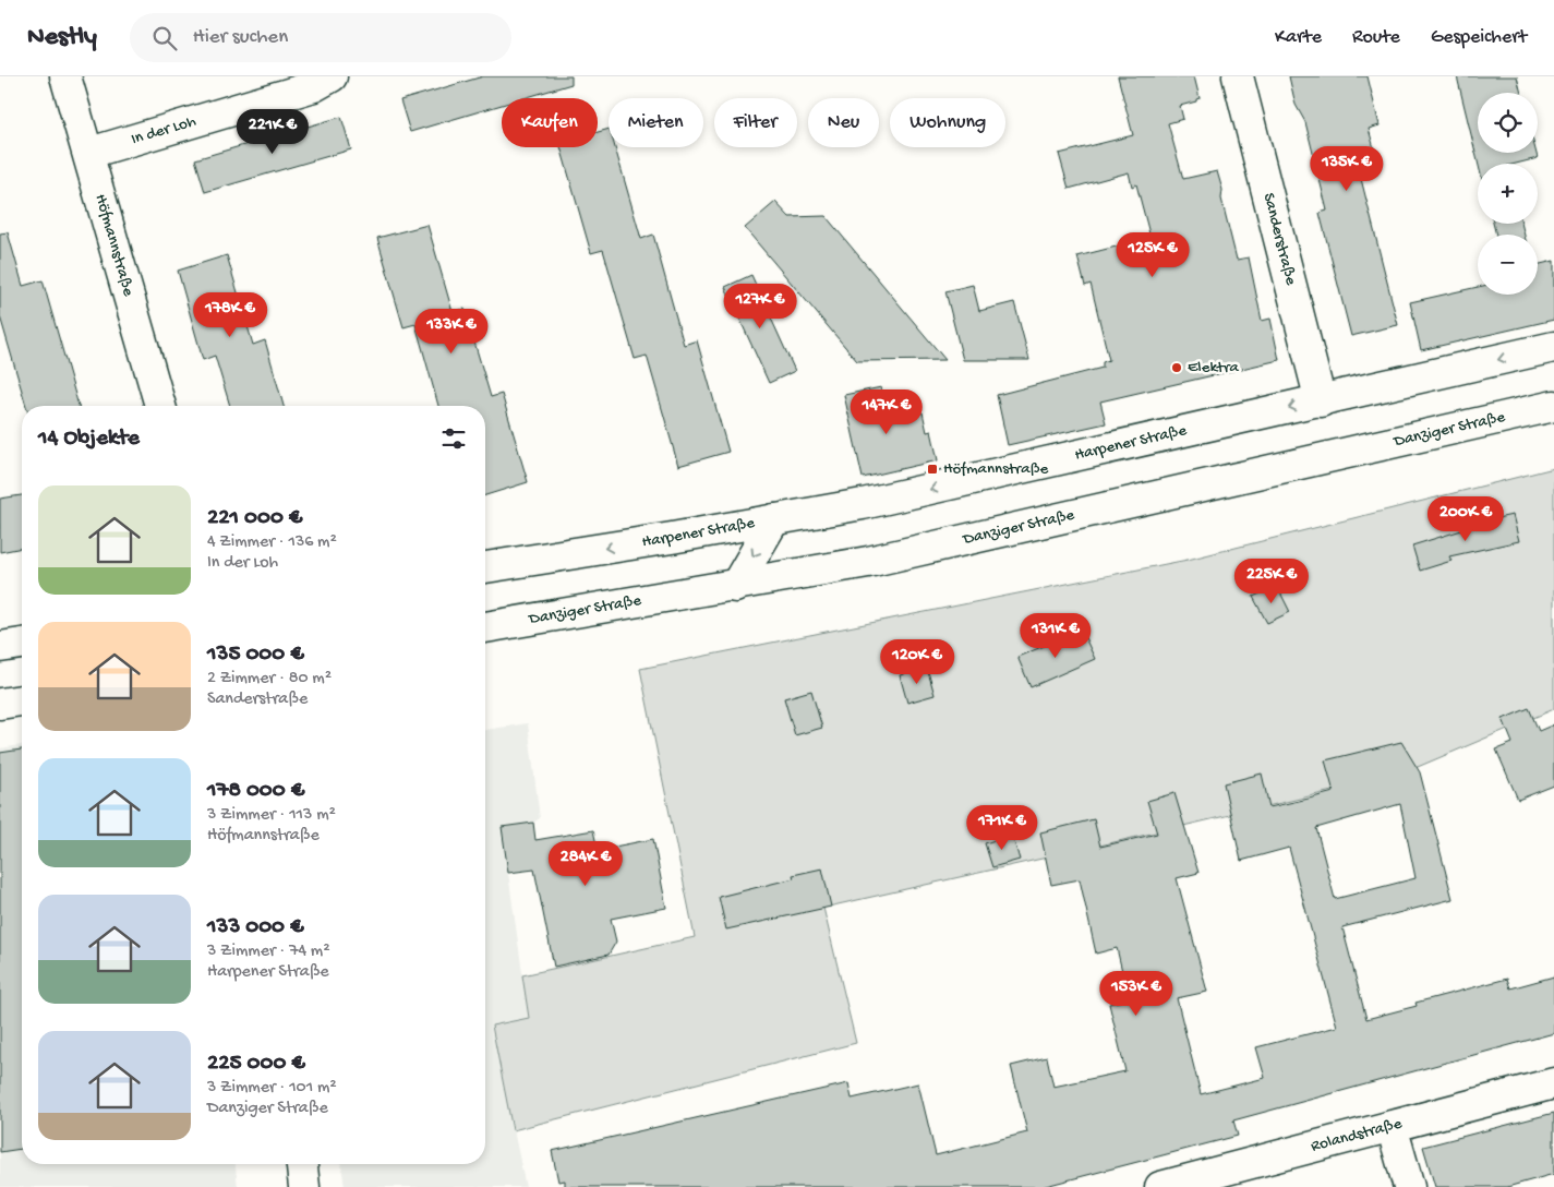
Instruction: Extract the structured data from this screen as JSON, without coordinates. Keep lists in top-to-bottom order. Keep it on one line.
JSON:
{"streets":{"street":["In der Loh","Sanderstraße","Höfmannstraße","Danziger Straße","Harpener Straße","Rolandstraße"]},"crossings":[["In der Loh","Höfmannstraße"],["Sanderstraße","Harpener Straße"]],"one_way":["Harpener Straße"],"places":{"other":["Elektra"],"transit":["Höfmannstraße"]},"page":{"header":"Nestly","search":"Hier suchen","nav":["Karte","Route","Gespeichert"],"map_buttons":["+","−"],"chip":["Kaufen","Mieten","Filter","Neu","Wohnung"],"price":["221K €","135K €","125K €","127K €","178K €","133K €","147K €","200K €","225K €","131K €","120K €","171K €","284K €","153K €"],"heading":"14 Objekte","list":[{"name":"221 000 €","note":"4 Zimmer · 136 m² · In der Loh"},{"name":"135 000 €","note":"2 Zimmer · 80 m² · Sanderstraße"},{"name":"178 000 €","note":"3 Zimmer · 113 m² · Höfmannstraße"},{"name":"133 000 €","note":"3 Zimmer · 74 m² · Harpener Straße"},{"name":"225 000 €","note":"3 Zimmer · 101 m² · Danziger Straße"}]}}
